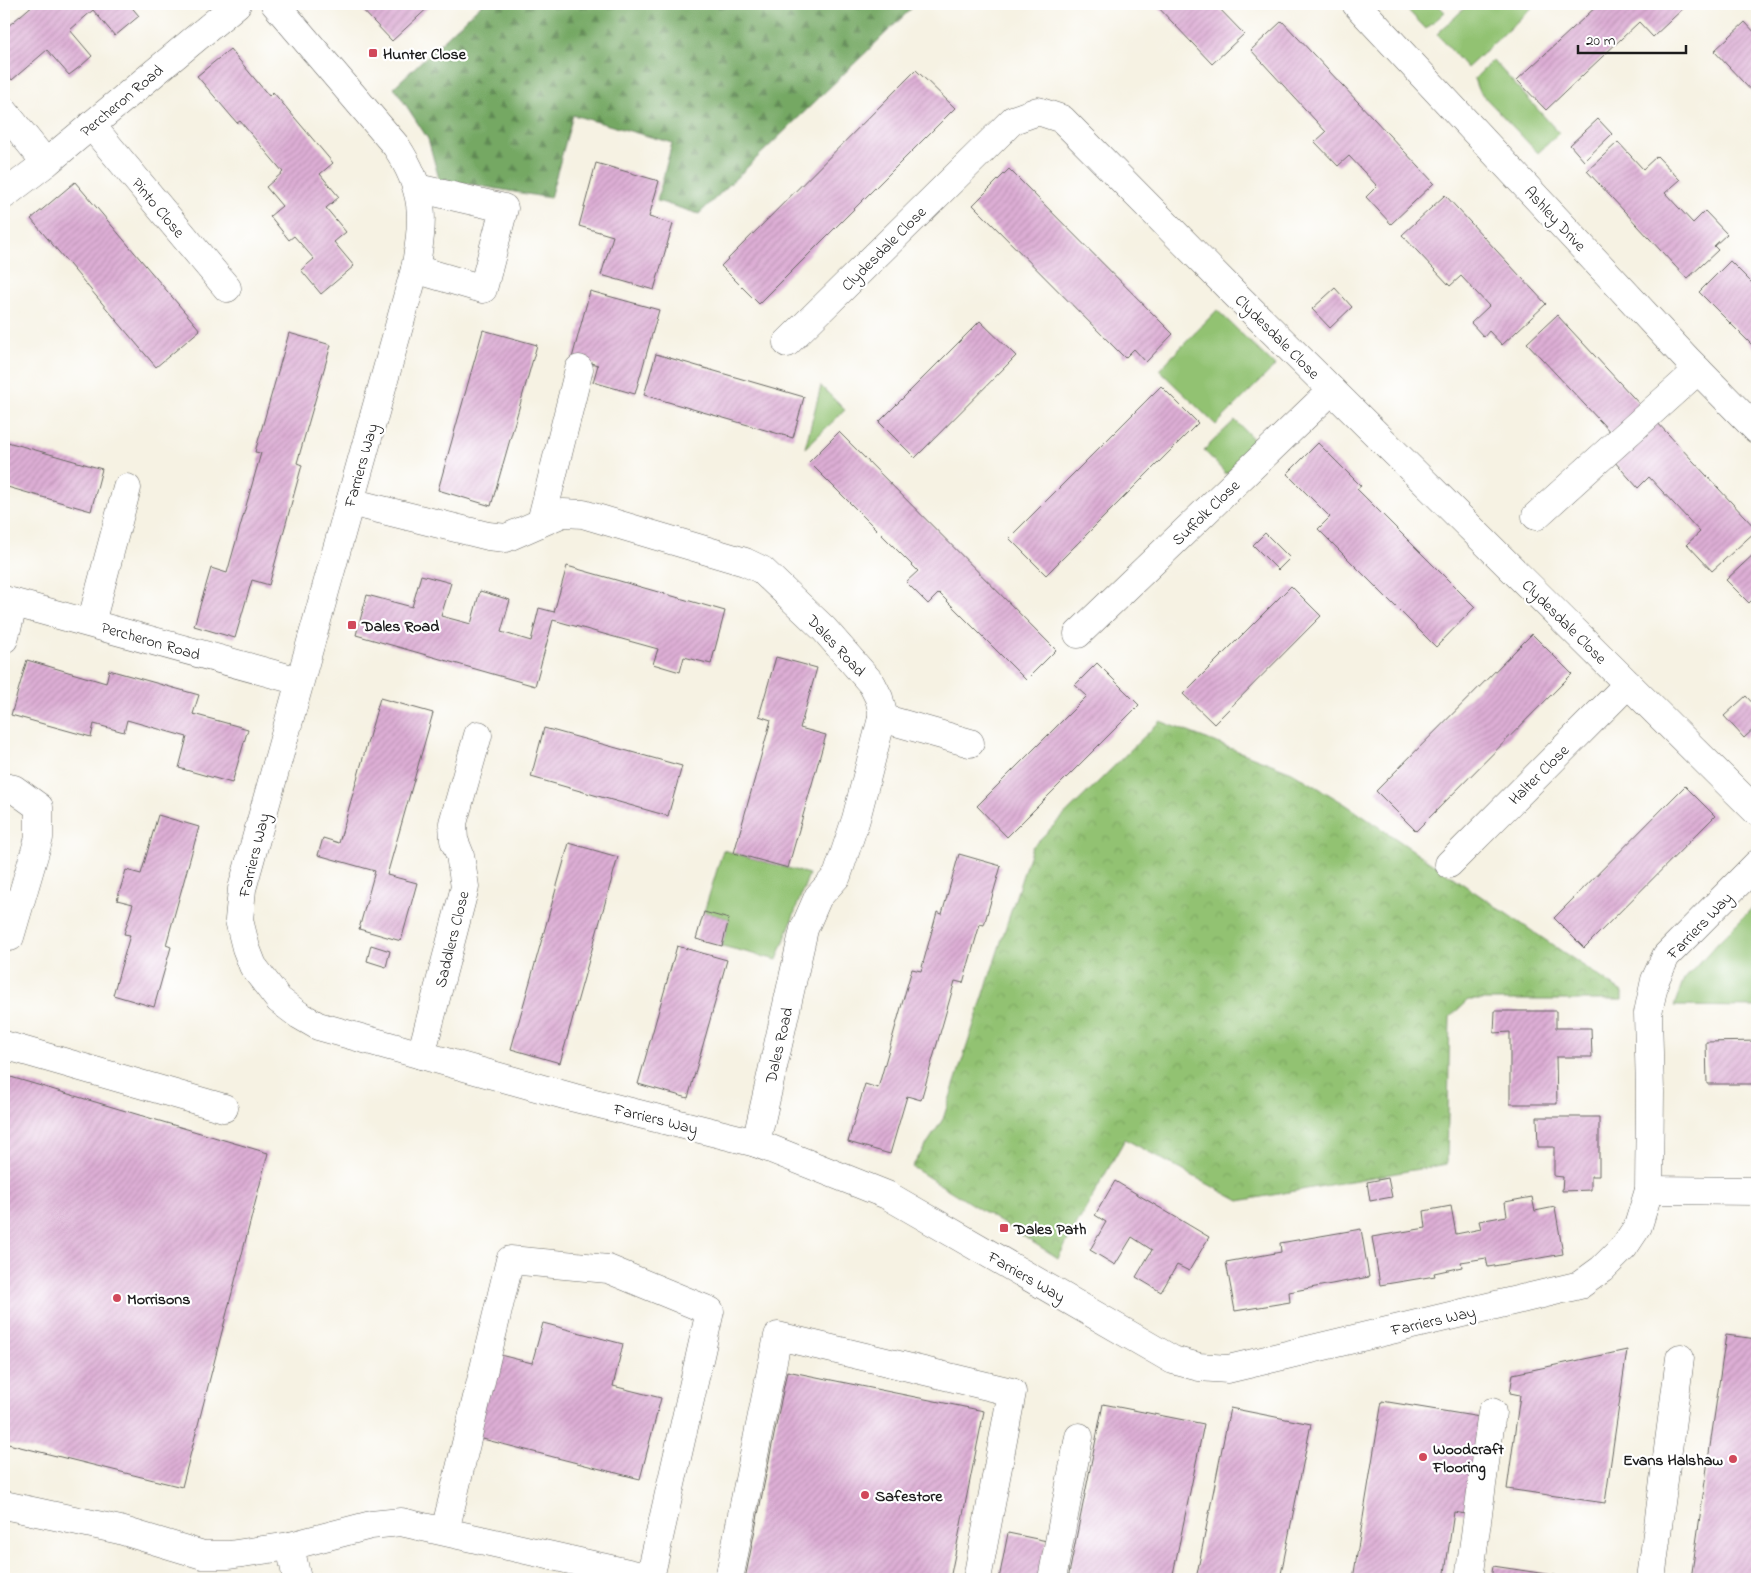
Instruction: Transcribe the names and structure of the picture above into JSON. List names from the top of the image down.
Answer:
{
  "streets": {
    "street": [
      "Percheron Road",
      "Pinto Close",
      "Ashley Drive",
      "Clydesdale Close",
      "Farriers Way",
      "Suffolk Close",
      "Dales Road",
      "Halter Close",
      "Saddlers Close"
    ]
  },
  "crossings": [
    ["Percheron Road", "Pinto Close"],
    ["Percheron Road", "Farriers Way"],
    ["Clydesdale Close", "Suffolk Close"],
    ["Clydesdale Close", "Halter Close"],
    ["Farriers Way", "Dales Road"],
    ["Farriers Way", "Saddlers Close"]
  ],
  "places": {
    "transit": ["Hunter Close", "Dales Road", "Dales Path"],
    "other": [
      "Morrisons",
      "Woodcraft Flooring",
      "Evans Halshaw",
      "Safestore"
    ]
  },
  "scale_bar": "20 m"
}
